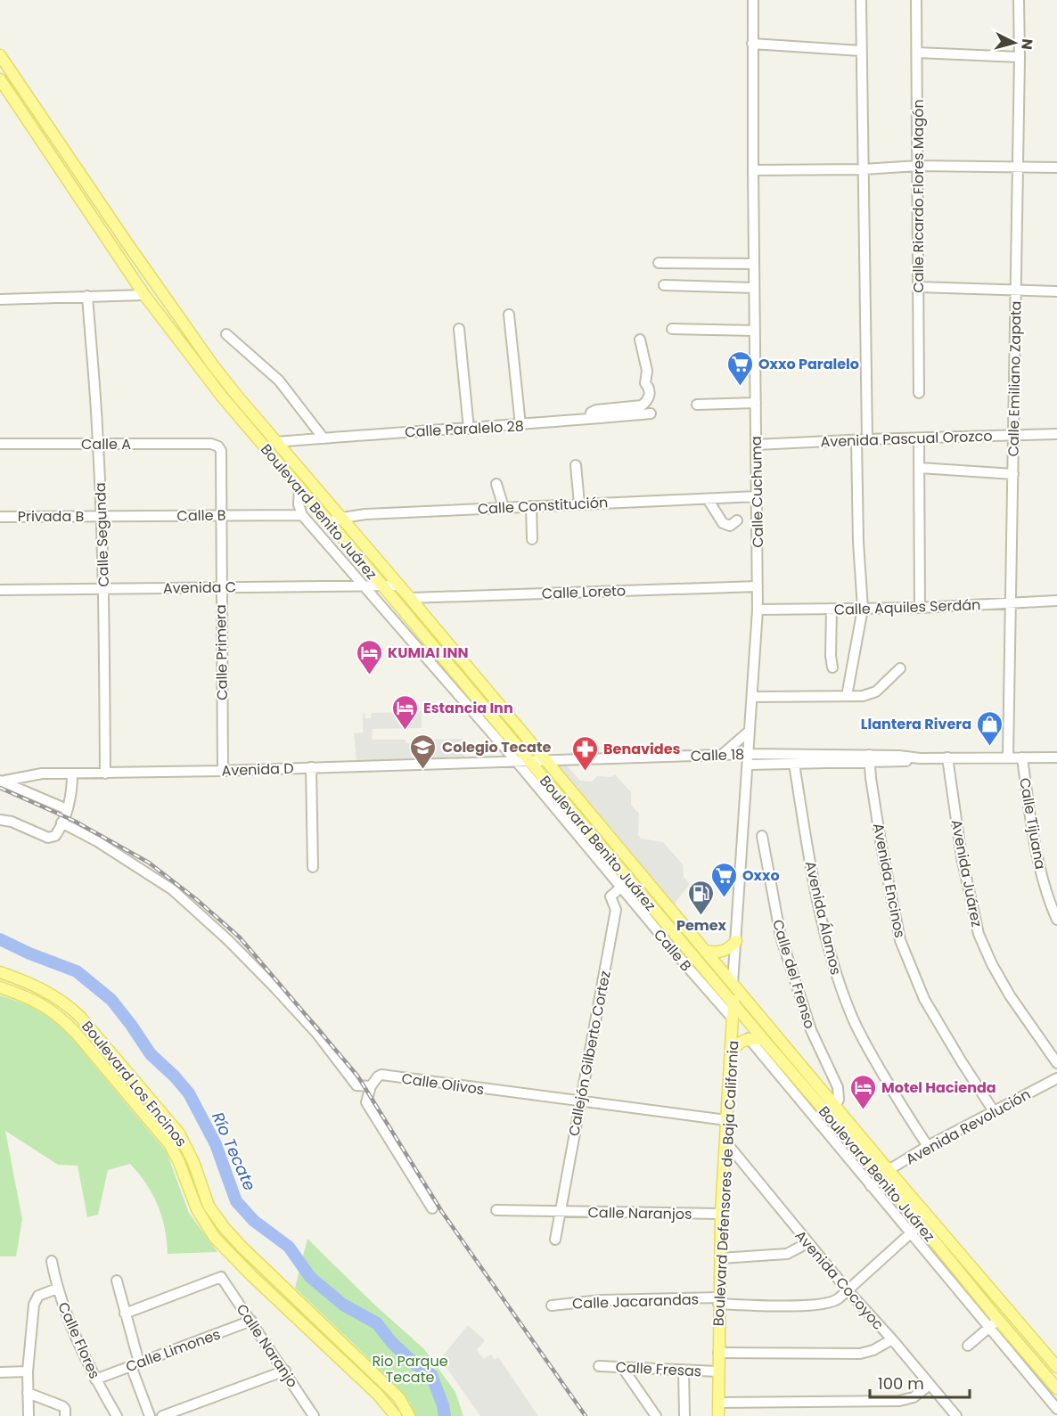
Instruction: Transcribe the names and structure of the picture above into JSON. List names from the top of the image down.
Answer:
{
  "streets": {
    "main road": ["Boulevard Benito Juárez", "Boulevard Los Encinos", "Boulevard Defensores de Baja California"],
    "street": [
      "Calle Ricardo Flores Magón",
      "Calle Emiliano Zapata",
      "Calle Paralelo 28",
      "Avenida Pascual Orozco",
      "Calle A",
      "Calle Cuchuma",
      "Calle Constitución",
      "Calle B",
      "Privada B",
      "Calle Segunda",
      "Avenida C",
      "Calle Loreto",
      "Calle Aquiles Serdán",
      "Calle Primera",
      "Calle 18",
      "Avenida D",
      "Calle Tijuana",
      "Avenida Juárez",
      "Avenida Encinos",
      "Avenida Álamos",
      "Calle del Frenso",
      "Callejón Gilberto Cortez",
      "Calle Olivos",
      "Avenida Revolución",
      "Calle Naranjos",
      "Avenida Cocoyoc",
      "Calle Jacarandas",
      "Calle Flores",
      "Calle Naranjo",
      "Calle Limones",
      "Calle Fresas"
    ]
  },
  "crossings": [
    ["Calle Emiliano Zapata", "Avenida Pascual Orozco"],
    ["Calle Emiliano Zapata", "Calle Aquiles Serdán"],
    ["Calle Emiliano Zapata", "Calle 18"],
    ["Calle Paralelo 28", "Boulevard Benito Juárez"],
    ["Avenida Pascual Orozco", "Calle Cuchuma"],
    ["Calle A", "Calle Segunda"],
    ["Calle A", "Calle Primera"],
    ["Calle Cuchuma", "Calle Constitución"],
    ["Calle Cuchuma", "Boulevard Benito Juárez"],
    ["Calle Cuchuma", "Calle Loreto"],
    ["Calle Cuchuma", "Calle Aquiles Serdán"],
    ["Calle Cuchuma", "Calle 18"],
    ["Calle Cuchuma", "Boulevard Defensores de Baja California"],
    ["Calle Constitución", "Boulevard Benito Juárez"],
    ["Boulevard Benito Juárez", "Calle B"],
    ["Boulevard Benito Juárez", "Avenida C"],
    ["Boulevard Benito Juárez", "Calle Loreto"],
    ["Boulevard Benito Juárez", "Calle 18"],
    ["Boulevard Benito Juárez", "Calle del Frenso"],
    ["Boulevard Benito Juárez", "Callejón Gilberto Cortez"],
    ["Boulevard Benito Juárez", "Avenida Revolución"],
    ["Boulevard Benito Juárez", "Boulevard Defensores de Baja California"],
    ["Boulevard Benito Juárez", "Calle Jacarandas"],
    ["Calle B", "Privada B"],
    ["Calle B", "Calle Segunda"],
    ["Calle B", "Avenida C"],
    ["Calle B", "Calle Primera"],
    ["Calle B", "Calle 18"],
    ["Calle B", "Avenida D"],
    ["Calle B", "Callejón Gilberto Cortez"],
    ["Calle B", "Boulevard Defensores de Baja California"],
    ["Privada B", "Calle Segunda"],
    ["Calle Segunda", "Avenida C"],
    ["Calle Segunda", "Avenida D"],
    ["Avenida C", "Calle Primera"],
    ["Calle Primera", "Avenida D"],
    ["Calle 18", "Avenida D"],
    ["Calle 18", "Calle Tijuana"],
    ["Calle 18", "Avenida Juárez"],
    ["Calle 18", "Avenida Encinos"],
    ["Calle 18", "Avenida Álamos"],
    ["Avenida Encinos", "Avenida Revolución"],
    ["Avenida Álamos", "Avenida Revolución"],
    ["Callejón Gilberto Cortez", "Calle Olivos"],
    ["Callejón Gilberto Cortez", "Calle Naranjos"],
    ["Calle Olivos", "Boulevard Defensores de Baja California"],
    ["Boulevard Defensores de Baja California", "Calle Naranjos"],
    ["Boulevard Defensores de Baja California", "Avenida Cocoyoc"],
    ["Boulevard Defensores de Baja California", "Calle Jacarandas"],
    ["Boulevard Defensores de Baja California", "Calle Fresas"],
    ["Avenida Cocoyoc", "Calle Jacarandas"],
    ["Calle Flores", "Calle Limones"],
    ["Calle Naranjo", "Calle Limones"]
  ],
  "water": ["Río Tecate"],
  "parks": ["Rio Parque Tecate"],
  "places": {
    "supermarket": ["Oxxo Paralelo", "Oxxo"],
    "hotel": ["KUMIAI INN", "Estancia Inn", "Motel Hacienda"],
    "shop": ["Llantera Rivera"],
    "school or university": ["Colegio Tecate"],
    "pharmacy": ["Benavides"],
    "fuel station": ["Pemex"]
  },
  "scale_bar": "100 m",
  "north": "right"
}
